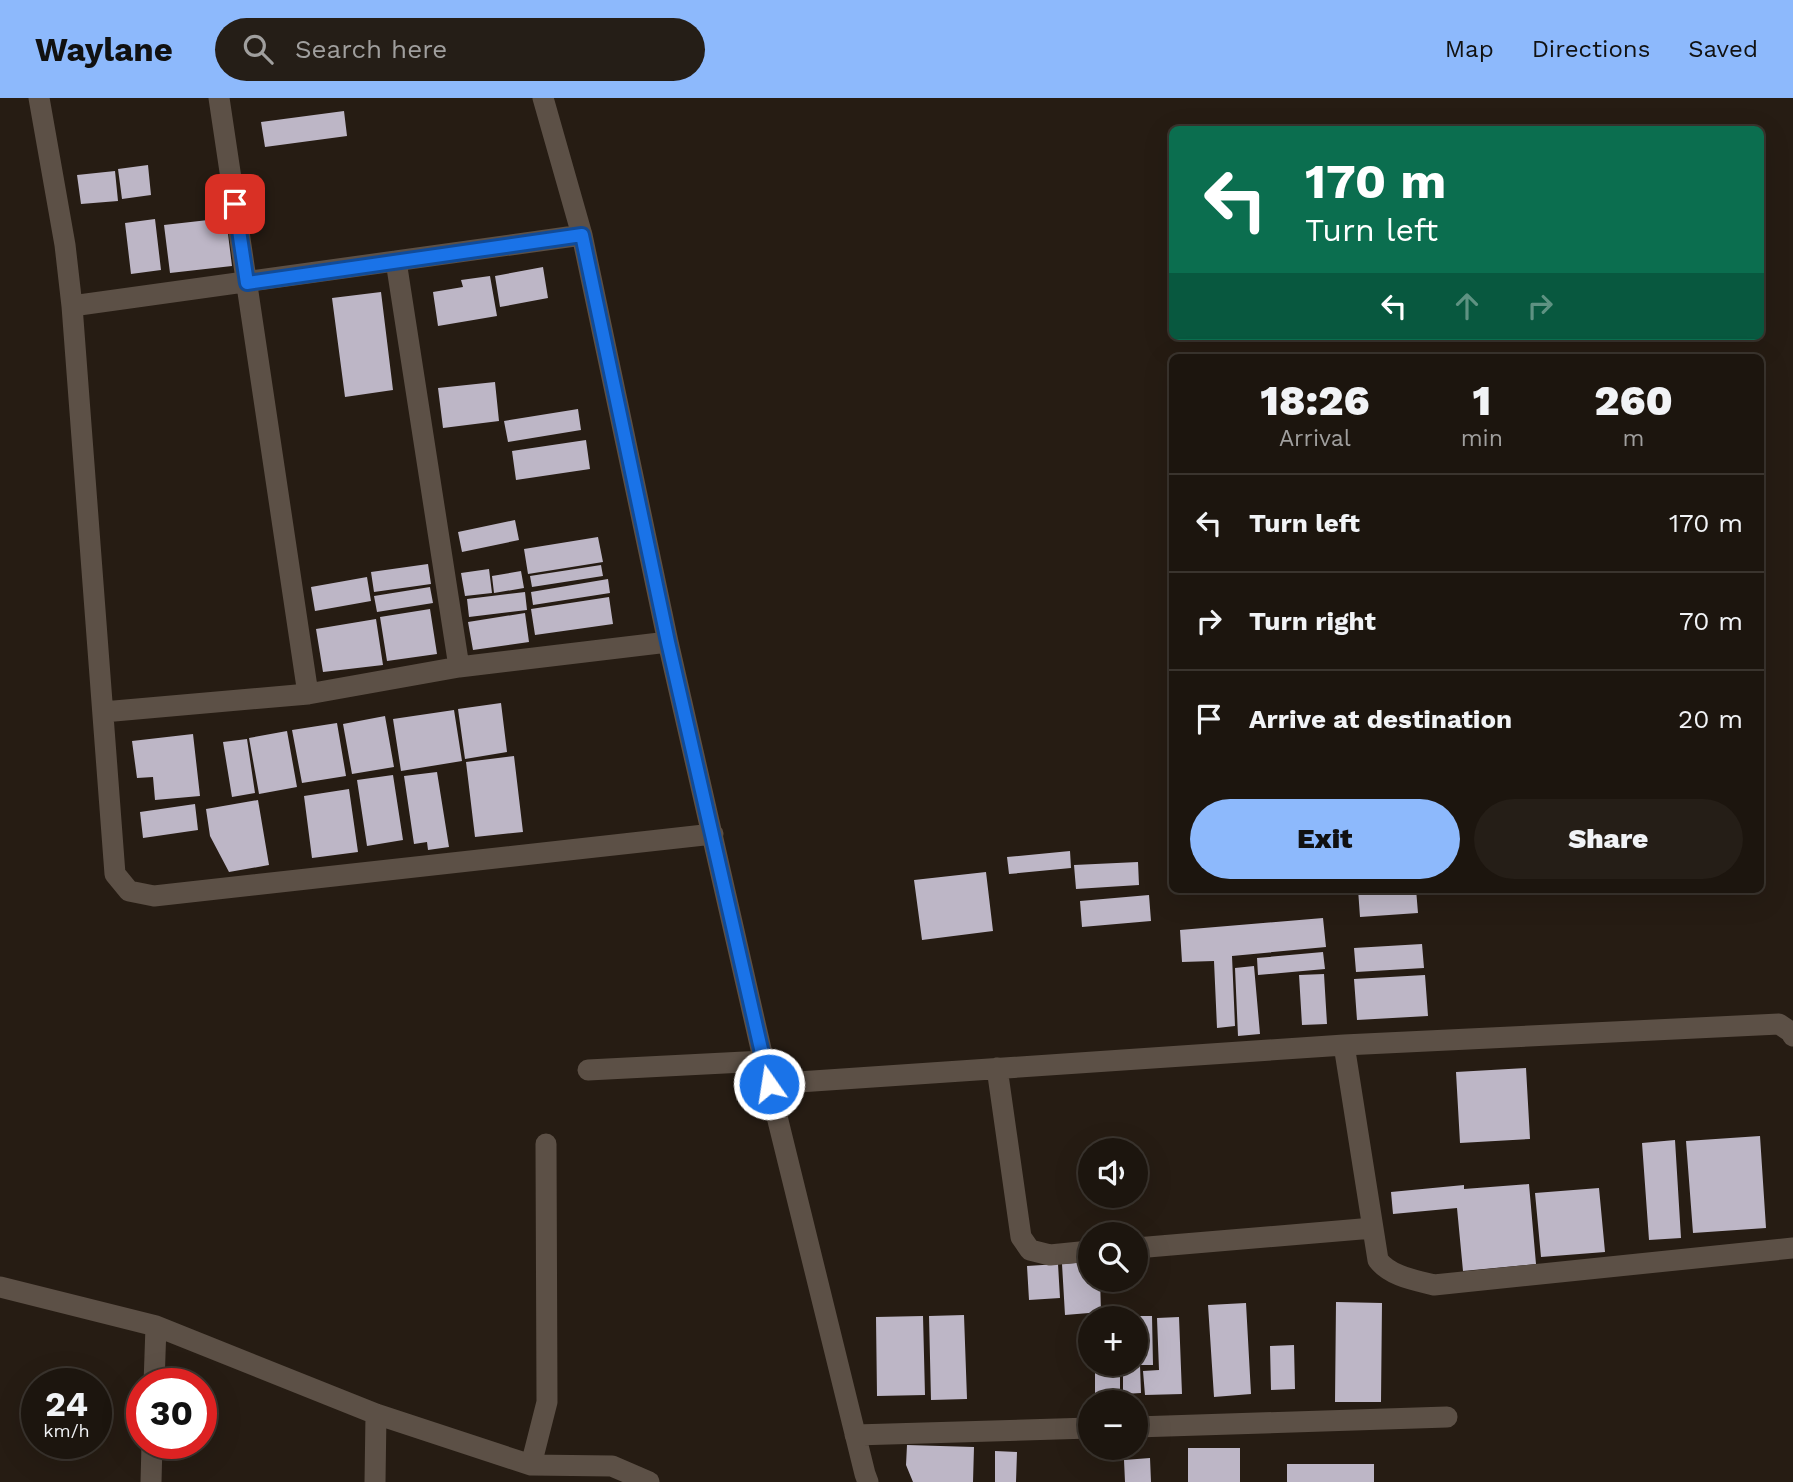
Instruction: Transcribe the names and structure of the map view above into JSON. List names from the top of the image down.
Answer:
{
  "page": {
    "header": "Waylane",
    "search": "Search here",
    "nav": ["Map", "Directions", "Saved"],
    "turn": ["170 m", "Turn left"],
    "eta": [
      "18:26",
      "Arrival",
      "1",
      "min",
      "260",
      "m"
    ],
    "list": [
      {
        "name": "Turn left",
        "value": "170 m"
      },
      {
        "name": "Turn right",
        "value": "70 m"
      },
      {
        "name": "Arrive at destination",
        "value": "20 m"
      }
    ],
    "buttons": ["Exit", "Share"],
    "map_buttons": ["+", "−"],
    "speed": "24 km/h",
    "limit": "30"
  }
}
